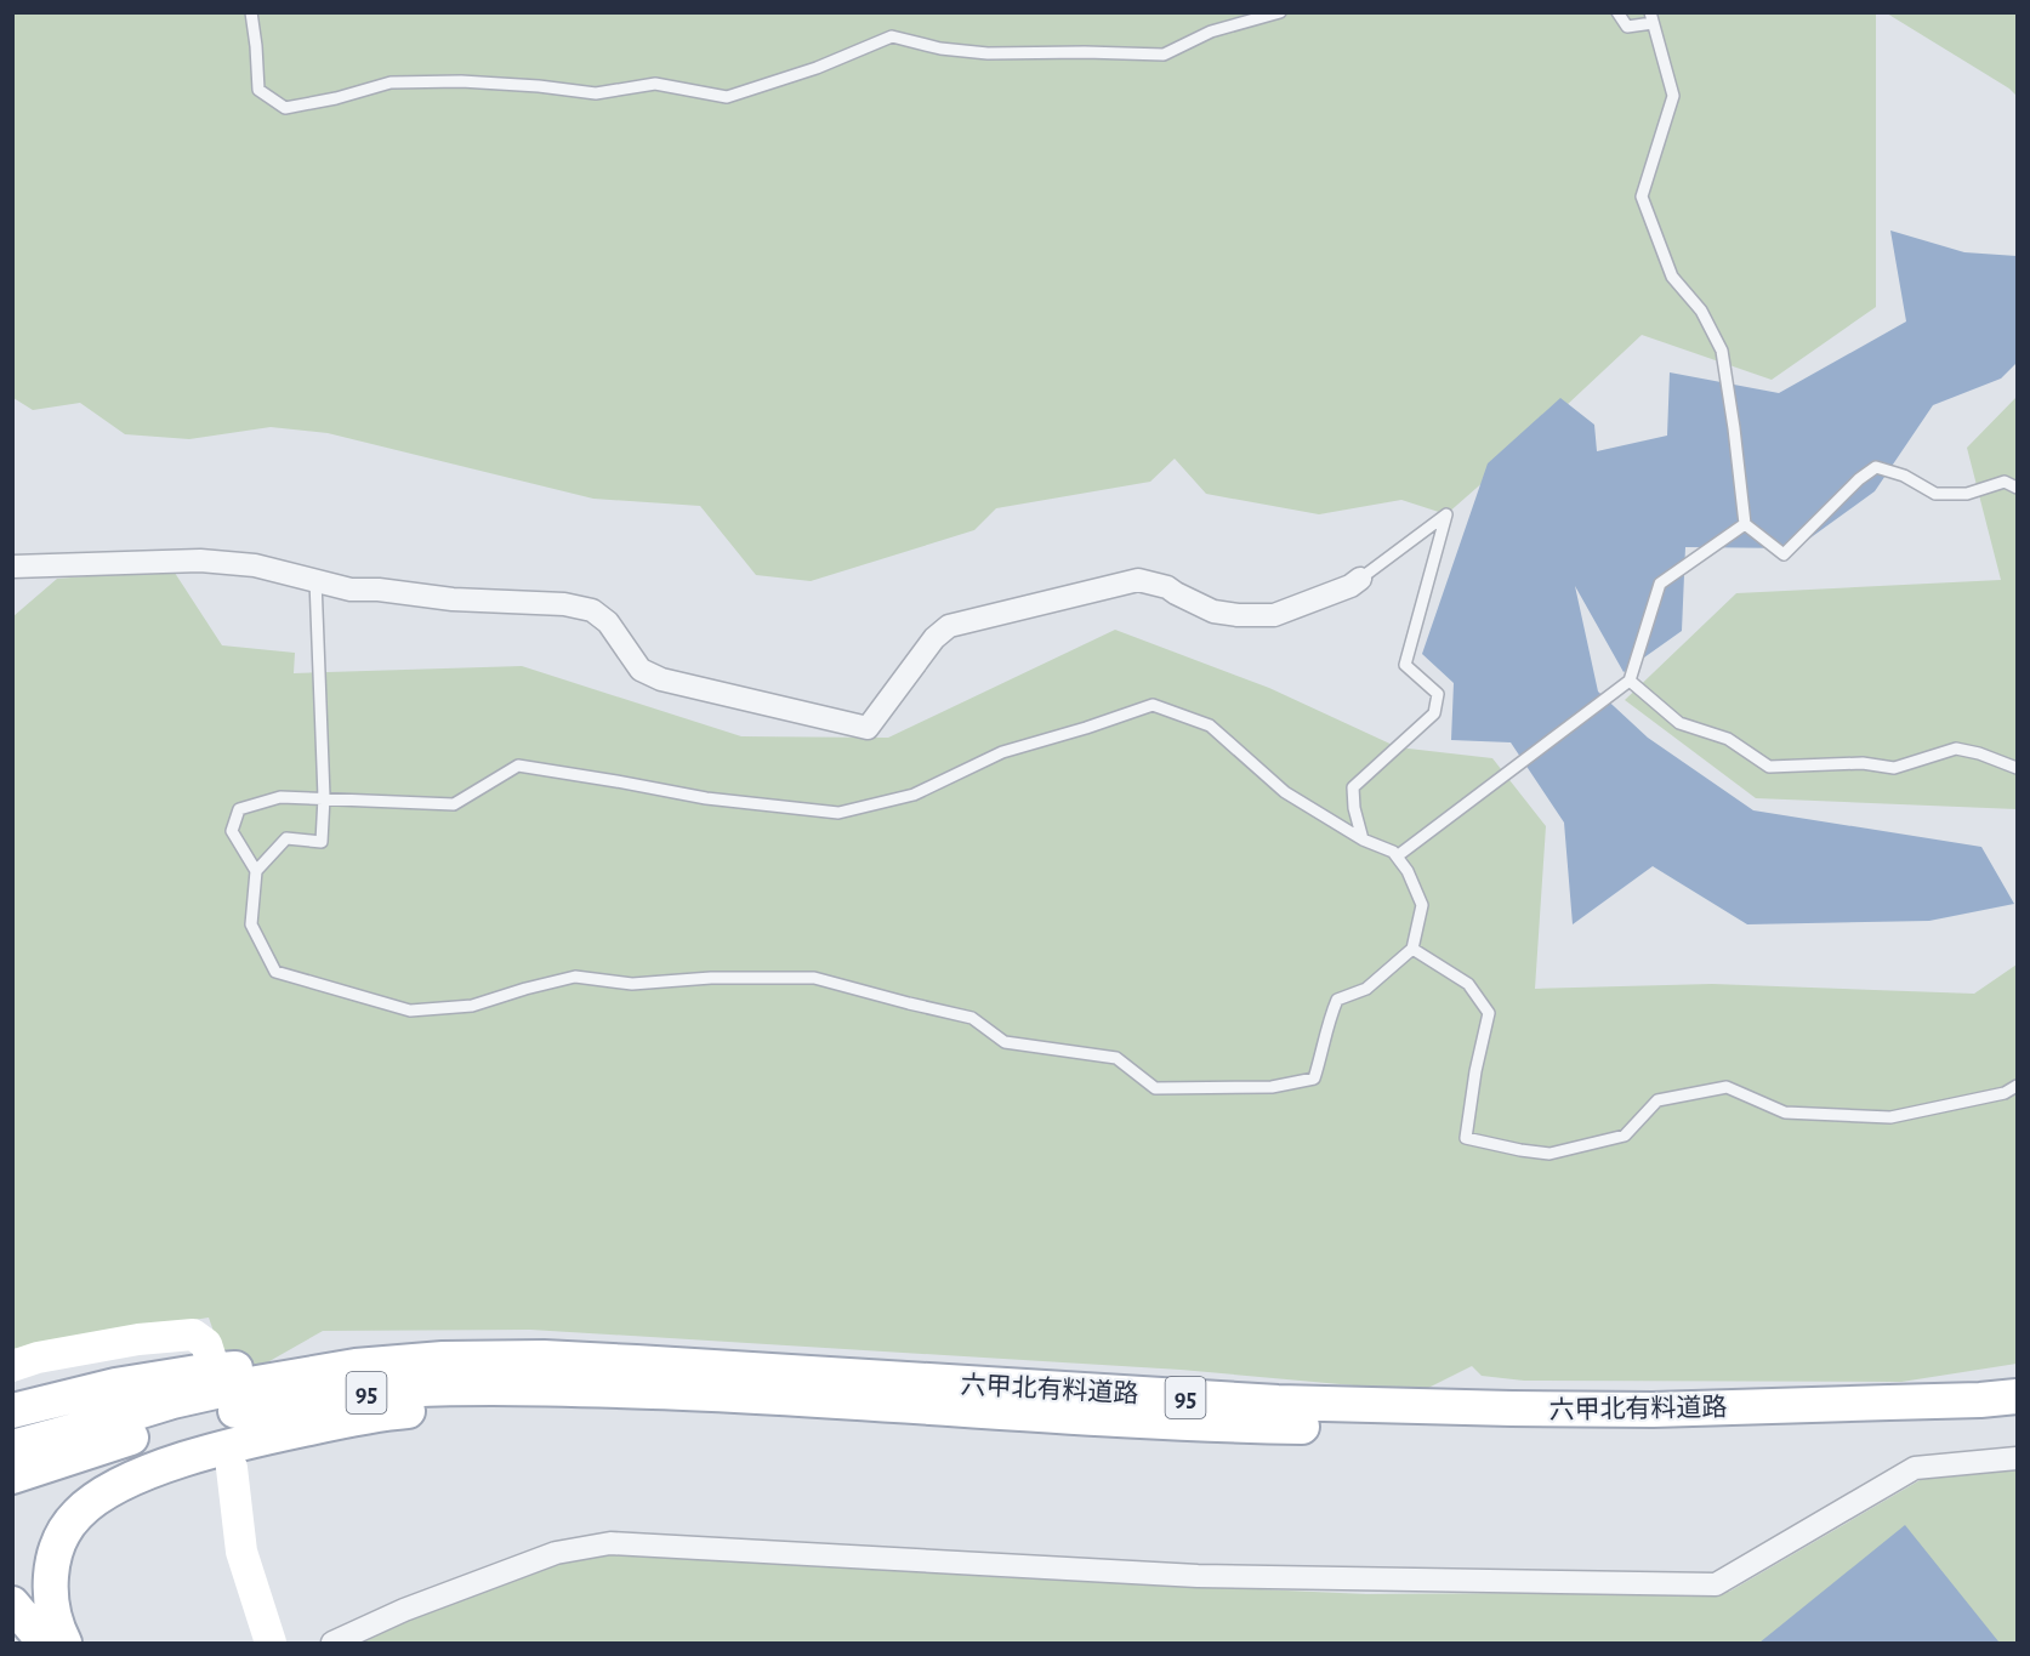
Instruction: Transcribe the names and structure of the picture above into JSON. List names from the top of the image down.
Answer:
{
  "streets": {
    "main road": ["六甲北有料道路", "95"]
  }
}
